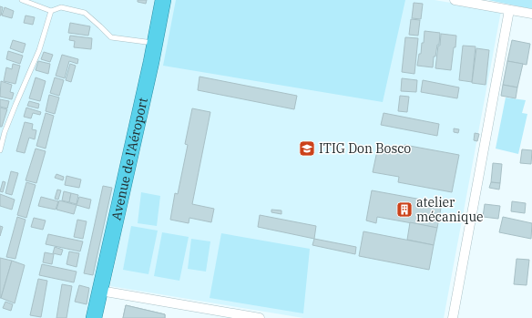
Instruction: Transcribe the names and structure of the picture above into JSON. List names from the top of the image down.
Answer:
{
  "streets": {
    "highway": ["Avenue de l'Aéroport"]
  },
  "places": {
    "school or university": ["ITIG Don Bosco"],
    "building": ["atelier mécanique"]
  }
}
